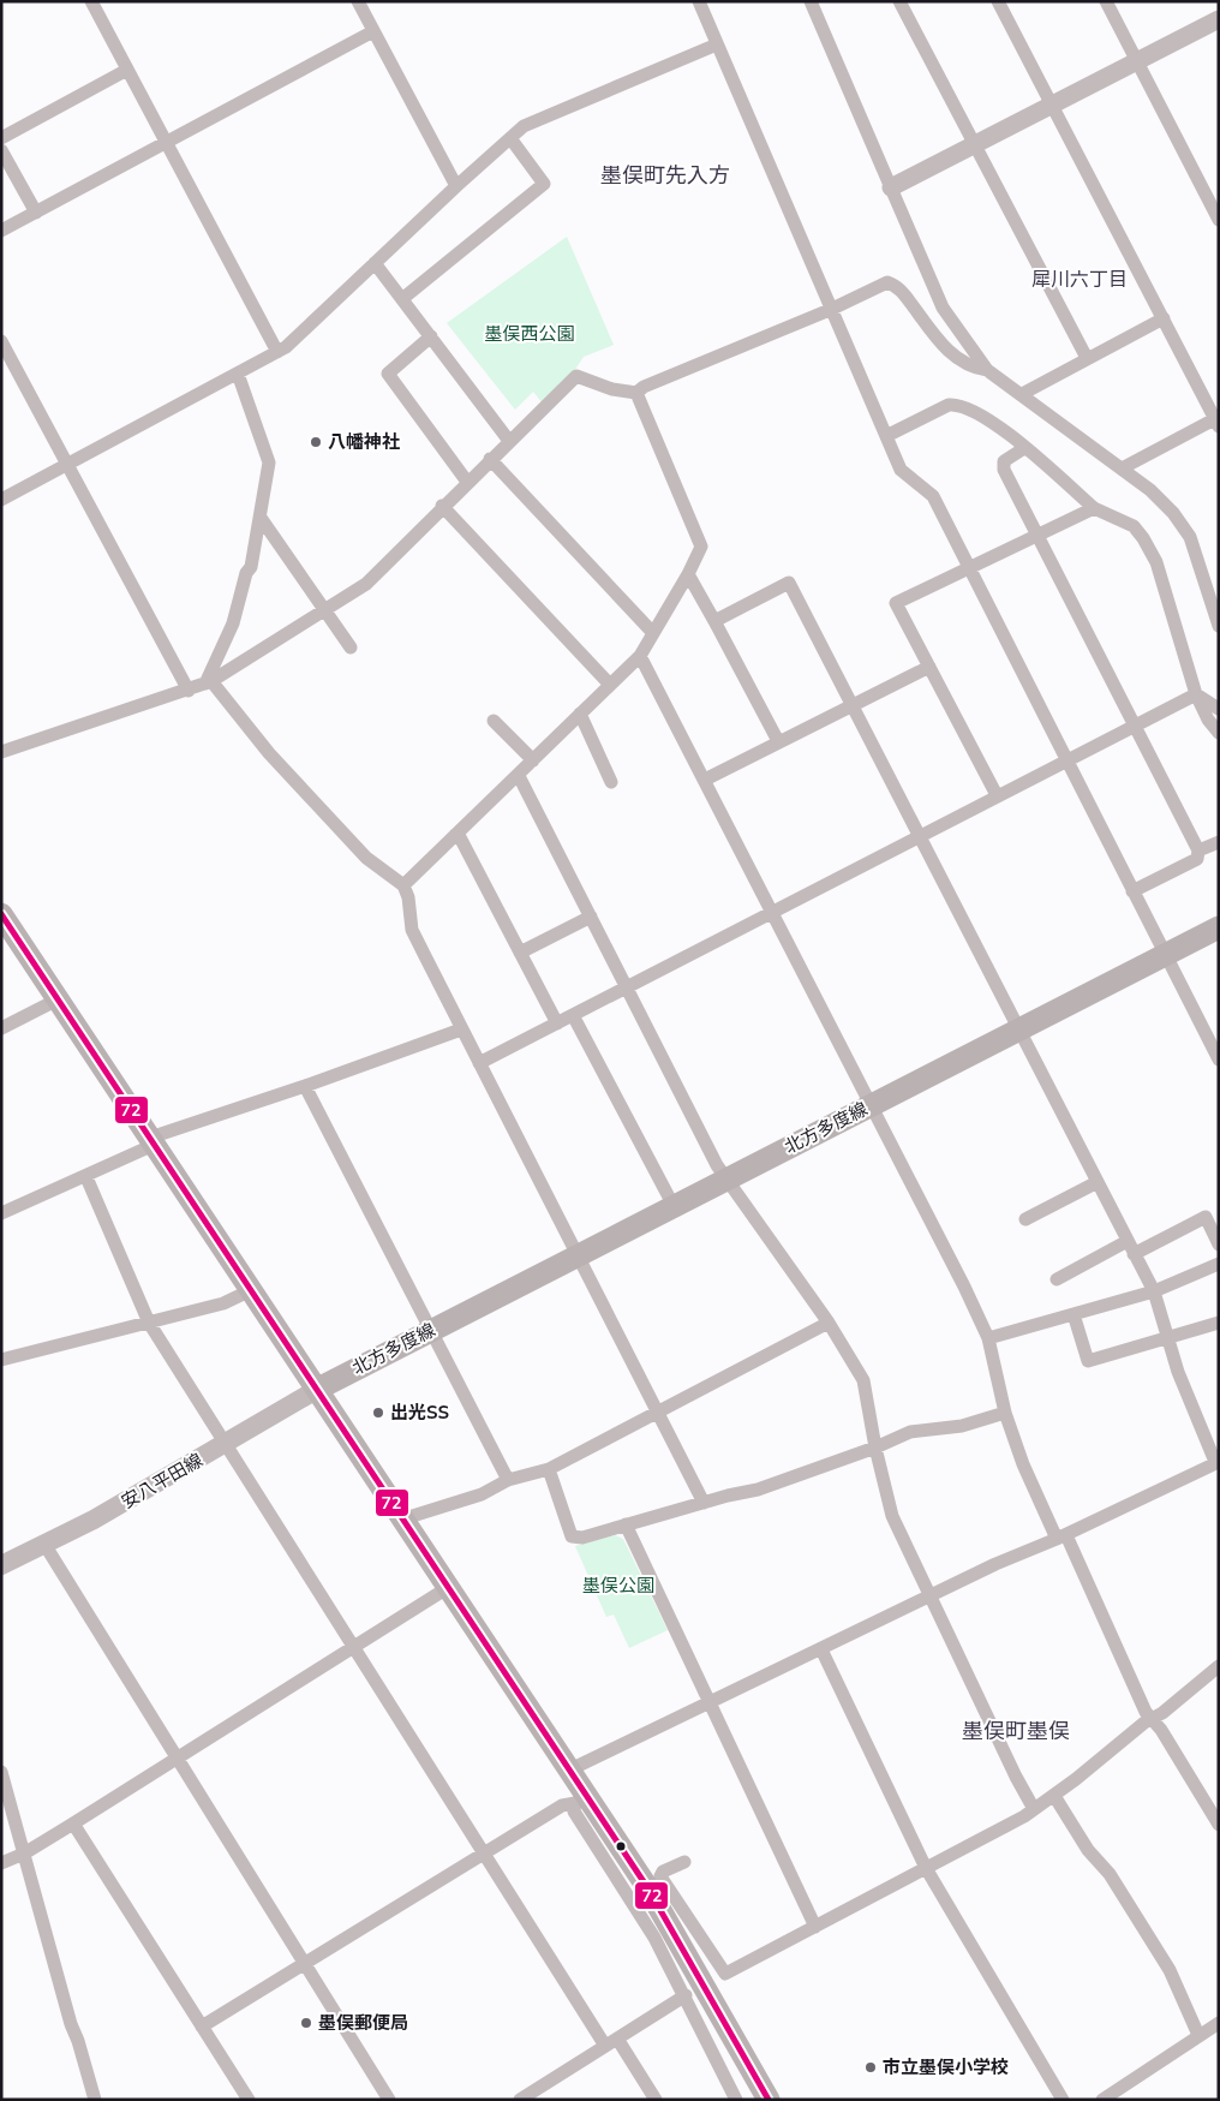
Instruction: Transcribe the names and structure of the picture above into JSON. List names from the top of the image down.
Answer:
{
  "streets": {
    "main road": ["北方多度線", "安八平田線"]
  },
  "crossings": [
    ["北方多度線", "安八平田線"]
  ],
  "districts": ["墨俣町先入方", "犀川六丁目", "墨俣町墨俣"],
  "parks": ["墨俣西公園", "墨俣公園"],
  "places": [
    "八幡神社",
    "出光SS",
    "墨俣郵便局",
    "市立墨俣小学校"
  ],
  "lines": ["transit line 72"]
}
